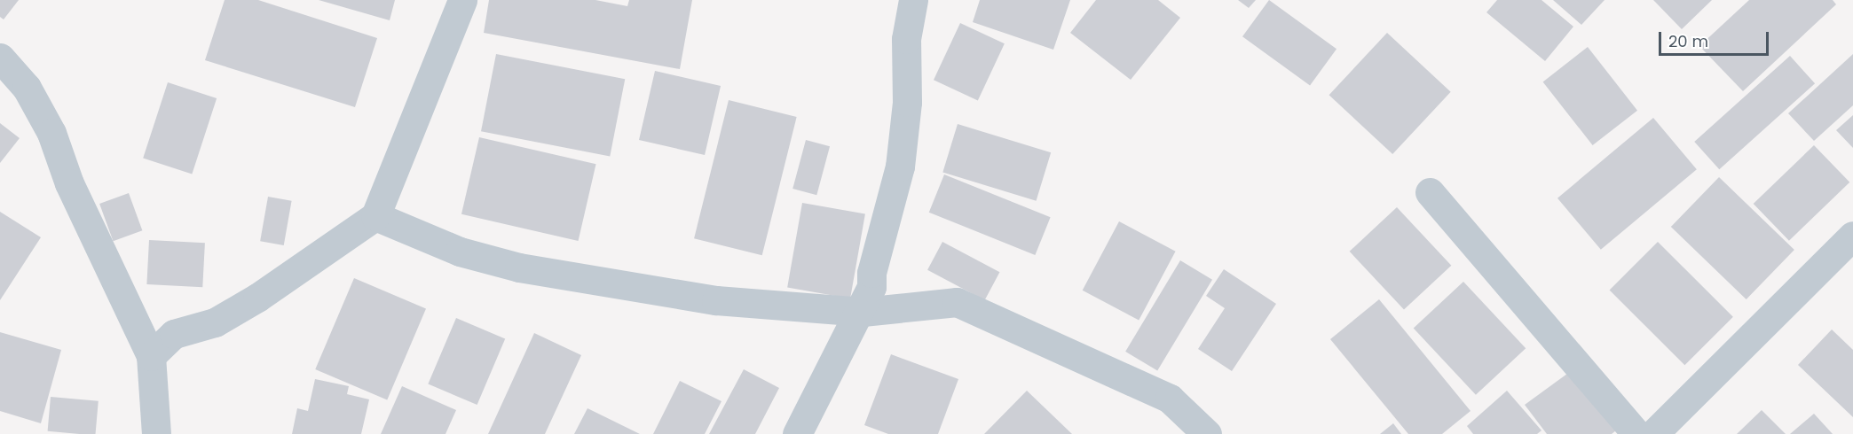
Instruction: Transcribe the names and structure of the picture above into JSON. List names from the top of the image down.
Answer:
{
  "scale_bar": "20 m"
}
